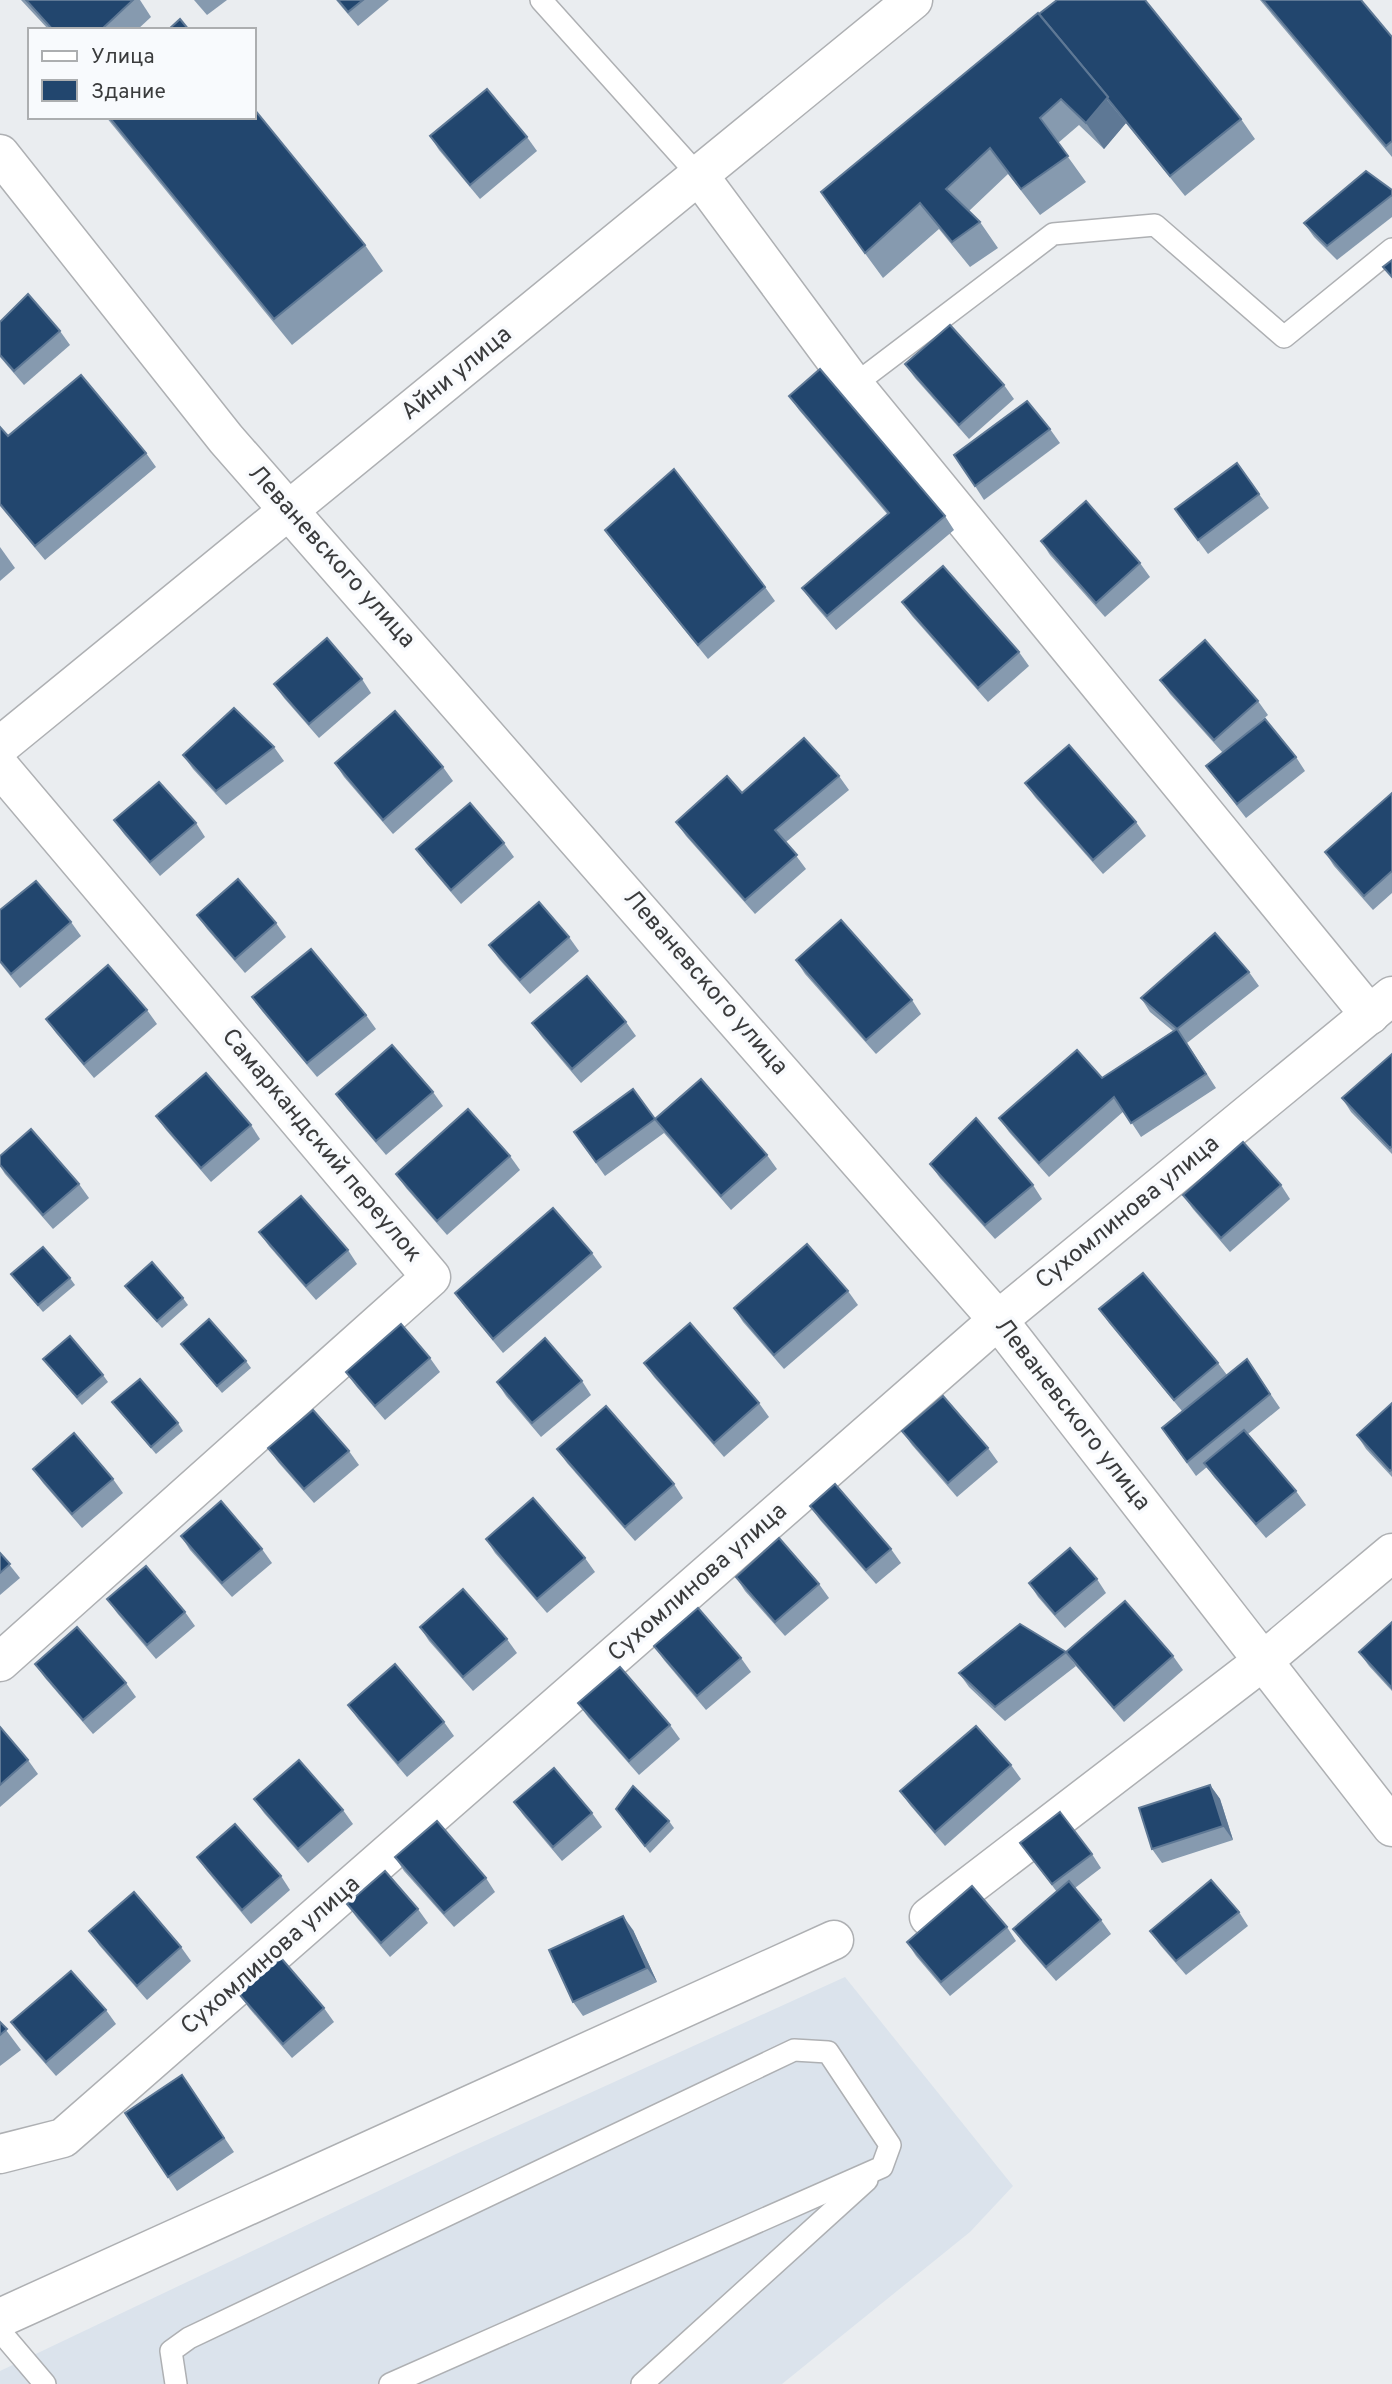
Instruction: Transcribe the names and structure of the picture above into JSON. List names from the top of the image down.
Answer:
{
  "streets": {
    "street": [
      "Айни улица",
      "Леваневского улица",
      "Самаркандский переулок",
      "Сухомлинова улица"
    ]
  },
  "crossings": [
    ["Айни улица", "Леваневского улица"],
    ["Леваневского улица", "Сухомлинова улица"]
  ],
  "legend": ["Улица", "Здание"]
}
